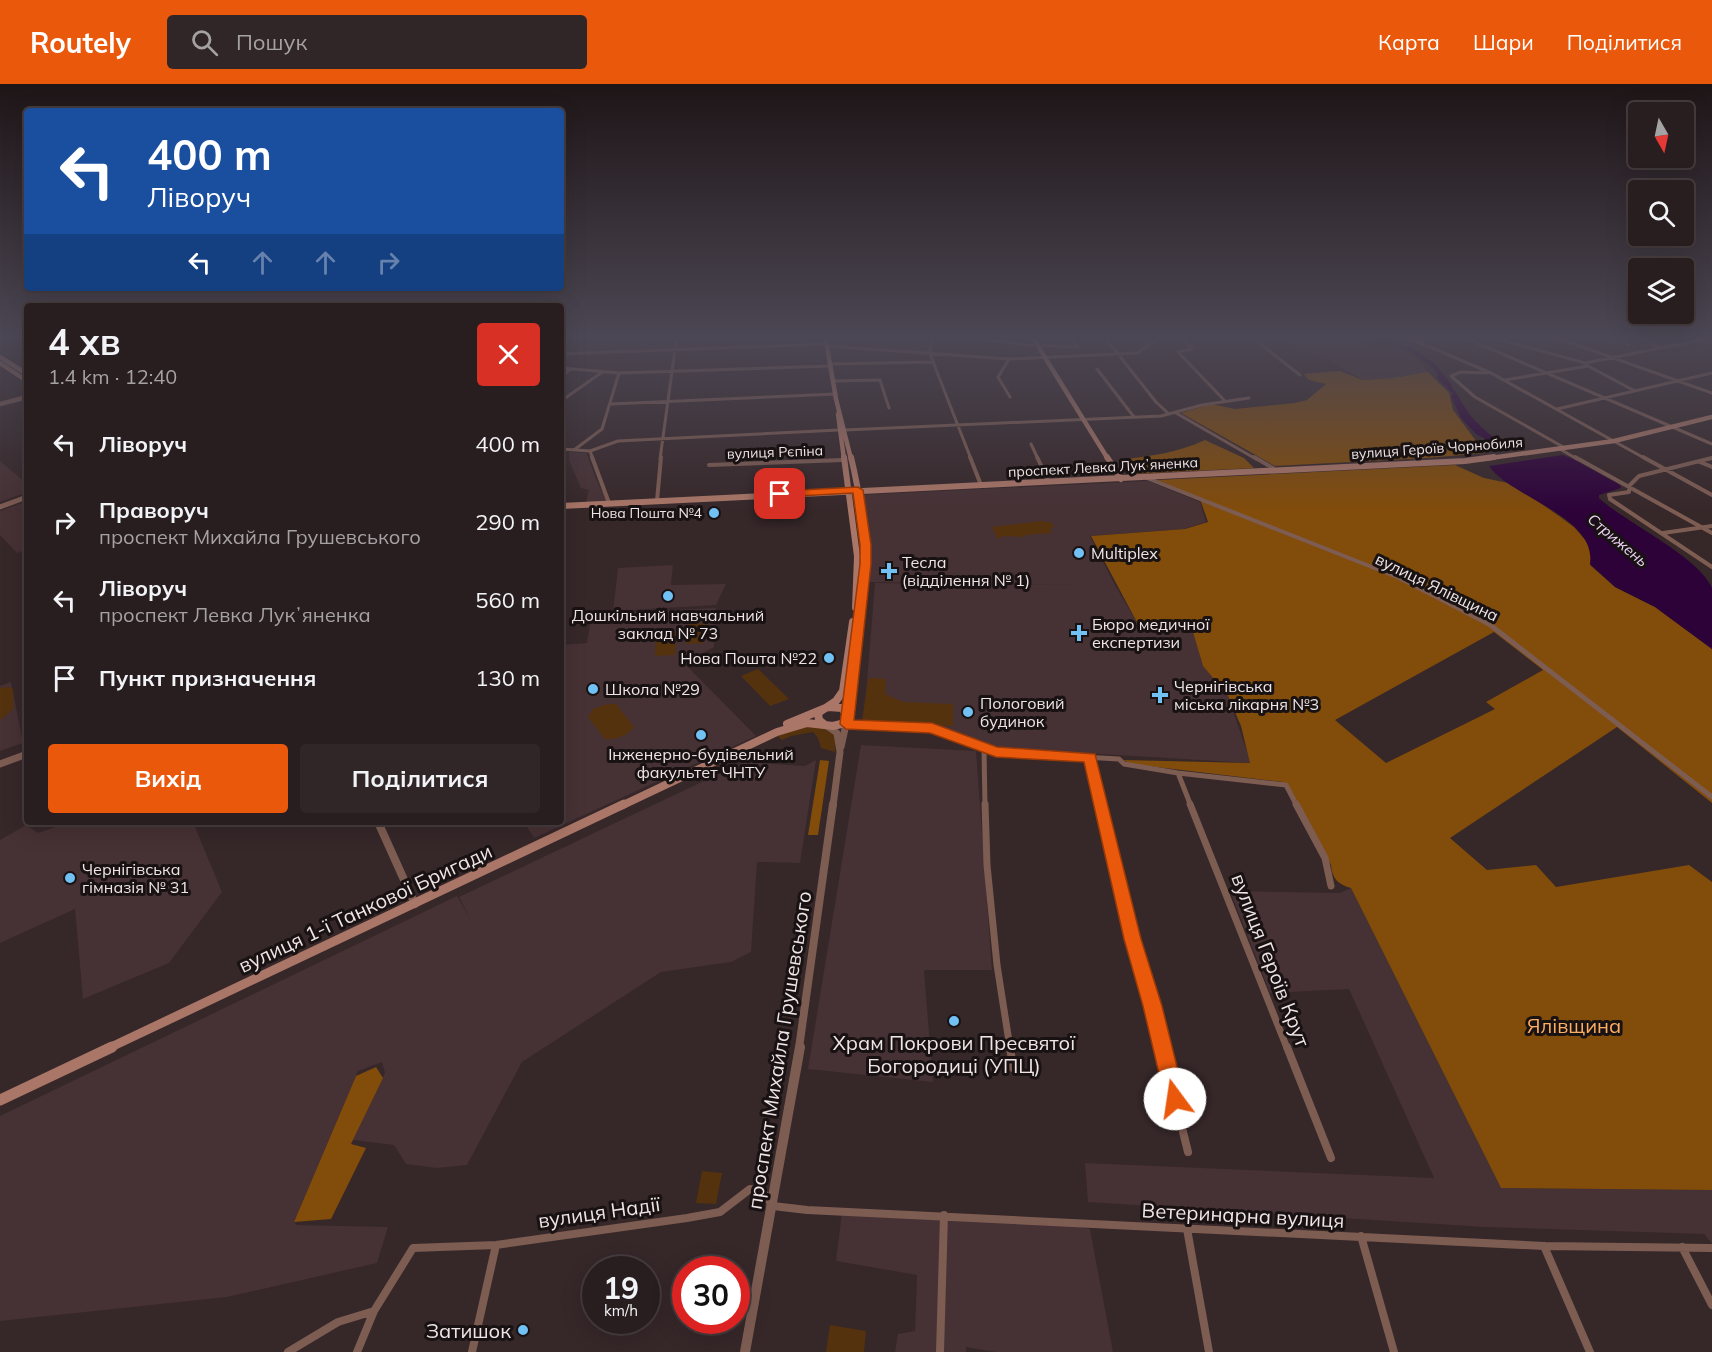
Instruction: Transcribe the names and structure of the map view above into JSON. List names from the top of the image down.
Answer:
{
  "streets": {
    "main road": [
      "вулиця Героїв Чорнобиля",
      "проспект Левка Лукʼяненка",
      "вулиця 1-ї Танкової Бригади",
      "проспект Михайла Грушевського"
    ],
    "street": [
      "вулиця Рєпіна",
      "вулиця Ялівщина",
      "вулиця Героїв Крут",
      "вулиця Надії",
      "Ветеринарна вулиця"
    ]
  },
  "crossings": [
    ["вулиця Героїв Чорнобиля", "проспект Левка Лукʼяненка"],
    ["вулиця Рєпіна", "проспект Михайла Грушевського"],
    ["проспект Левка Лукʼяненка", "вулиця Ялівщина"],
    ["проспект Левка Лукʼяненка", "проспект Михайла Грушевського"],
    ["вулиця 1-ї Танкової Бригади", "проспект Михайла Грушевського"],
    ["проспект Михайла Грушевського", "вулиця Надії"],
    ["проспект Михайла Грушевського", "Ветеринарна вулиця"],
    ["вулиця Надії", "Ветеринарна вулиця"]
  ],
  "water": ["Стрижень"],
  "parks": ["Ялівщина"],
  "places": {
    "other": [
      "Нова Пошта №4",
      "Multiplex",
      "Дошкільний навчальний заклад № 73",
      "Нова Пошта №22",
      "Школа №29",
      "Пологовий будинок",
      "Інженерно-будівельний факультет ЧНТУ",
      "Чернігівська гімназія № 31",
      "Храм Покрови Пресвятої Богородиці (УПЦ)",
      "Затишок"
    ],
    "health": ["Тесла (відділення № 1)", "Бюро медичної експертизи", "Чернігівська міська лікарня №3"]
  },
  "north": "bottom",
  "page": {
    "header": "Routely",
    "search": "Пошук",
    "nav": ["Карта", "Шари", "Поділитися"],
    "turn": ["400 m", "Ліворуч"],
    "heading": ["4 хв", "1.4 km · 12:40"],
    "list": [
      {
        "name": "Ліворуч",
        "value": "400 m"
      },
      {
        "name": "Праворуч",
        "note": "проспект Михайла Грушевського",
        "value": "290 m"
      },
      {
        "name": "Ліворуч",
        "note": "проспект Левка Лукʼяненка",
        "value": "560 m"
      },
      {
        "name": "Пункт призначення",
        "value": "130 m"
      }
    ],
    "buttons": ["Вихід", "Поділитися"],
    "speed": "19 km/h",
    "limit": "30"
  }
}
